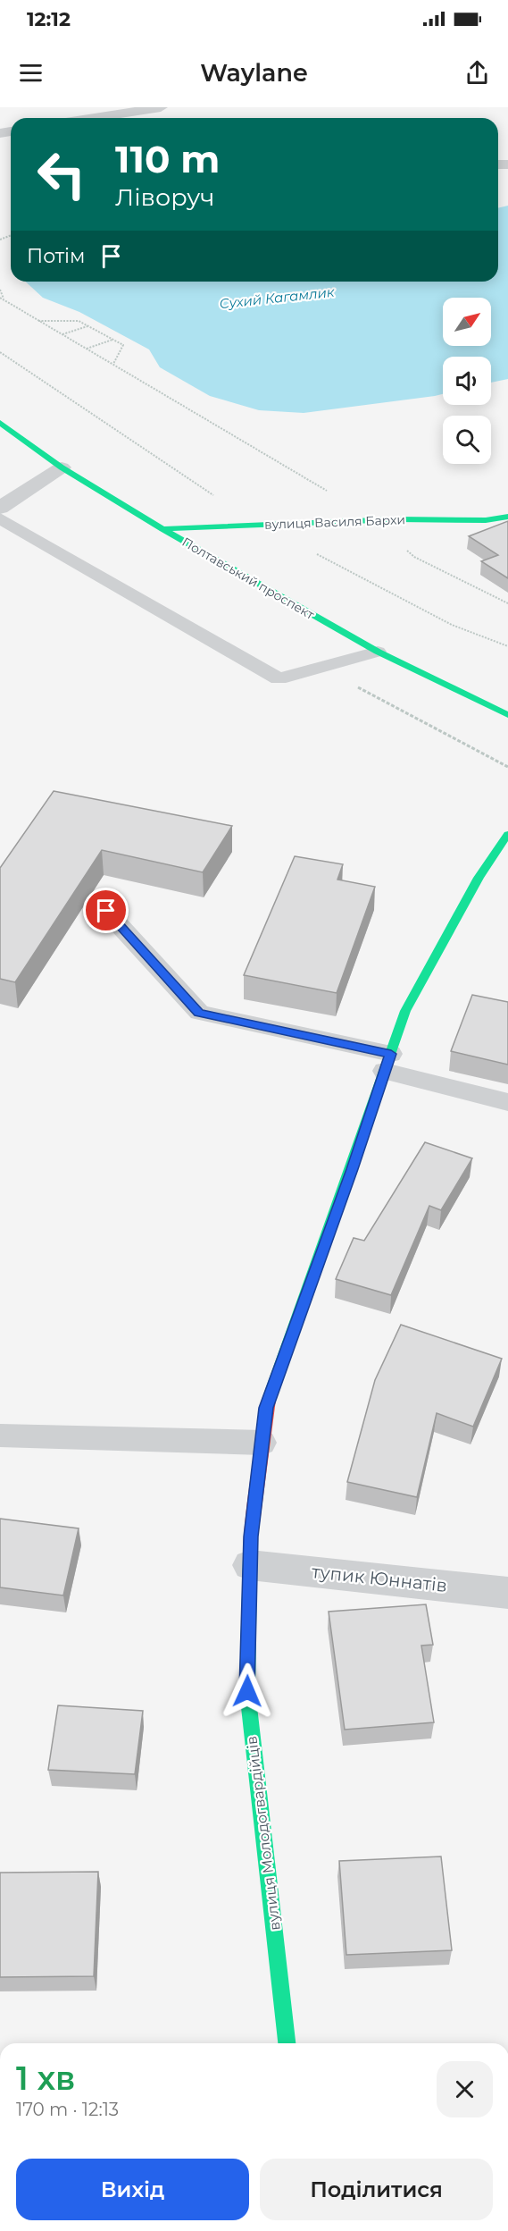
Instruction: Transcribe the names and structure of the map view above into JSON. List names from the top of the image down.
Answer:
{
  "streets": {
    "main road": ["вулиця Василя Бархи", "Полтавський проспект", "вулиця Молодогвардійців"],
    "street": ["тупик Юннатів"]
  },
  "crossings": [
    ["вулиця Василя Бархи", "Полтавський проспект"],
    ["тупик Юннатів", "вулиця Молодогвардійців"]
  ],
  "water": ["Сухий Кагамлик"],
  "north": "top right",
  "page": {
    "status": "12:12",
    "header": "Waylane",
    "turn": ["110 m", "Ліворуч"],
    "then": "Потім",
    "heading": ["1 хв", "170 m · 12:13"],
    "buttons": ["Вихід", "Поділитися"]
  }
}
